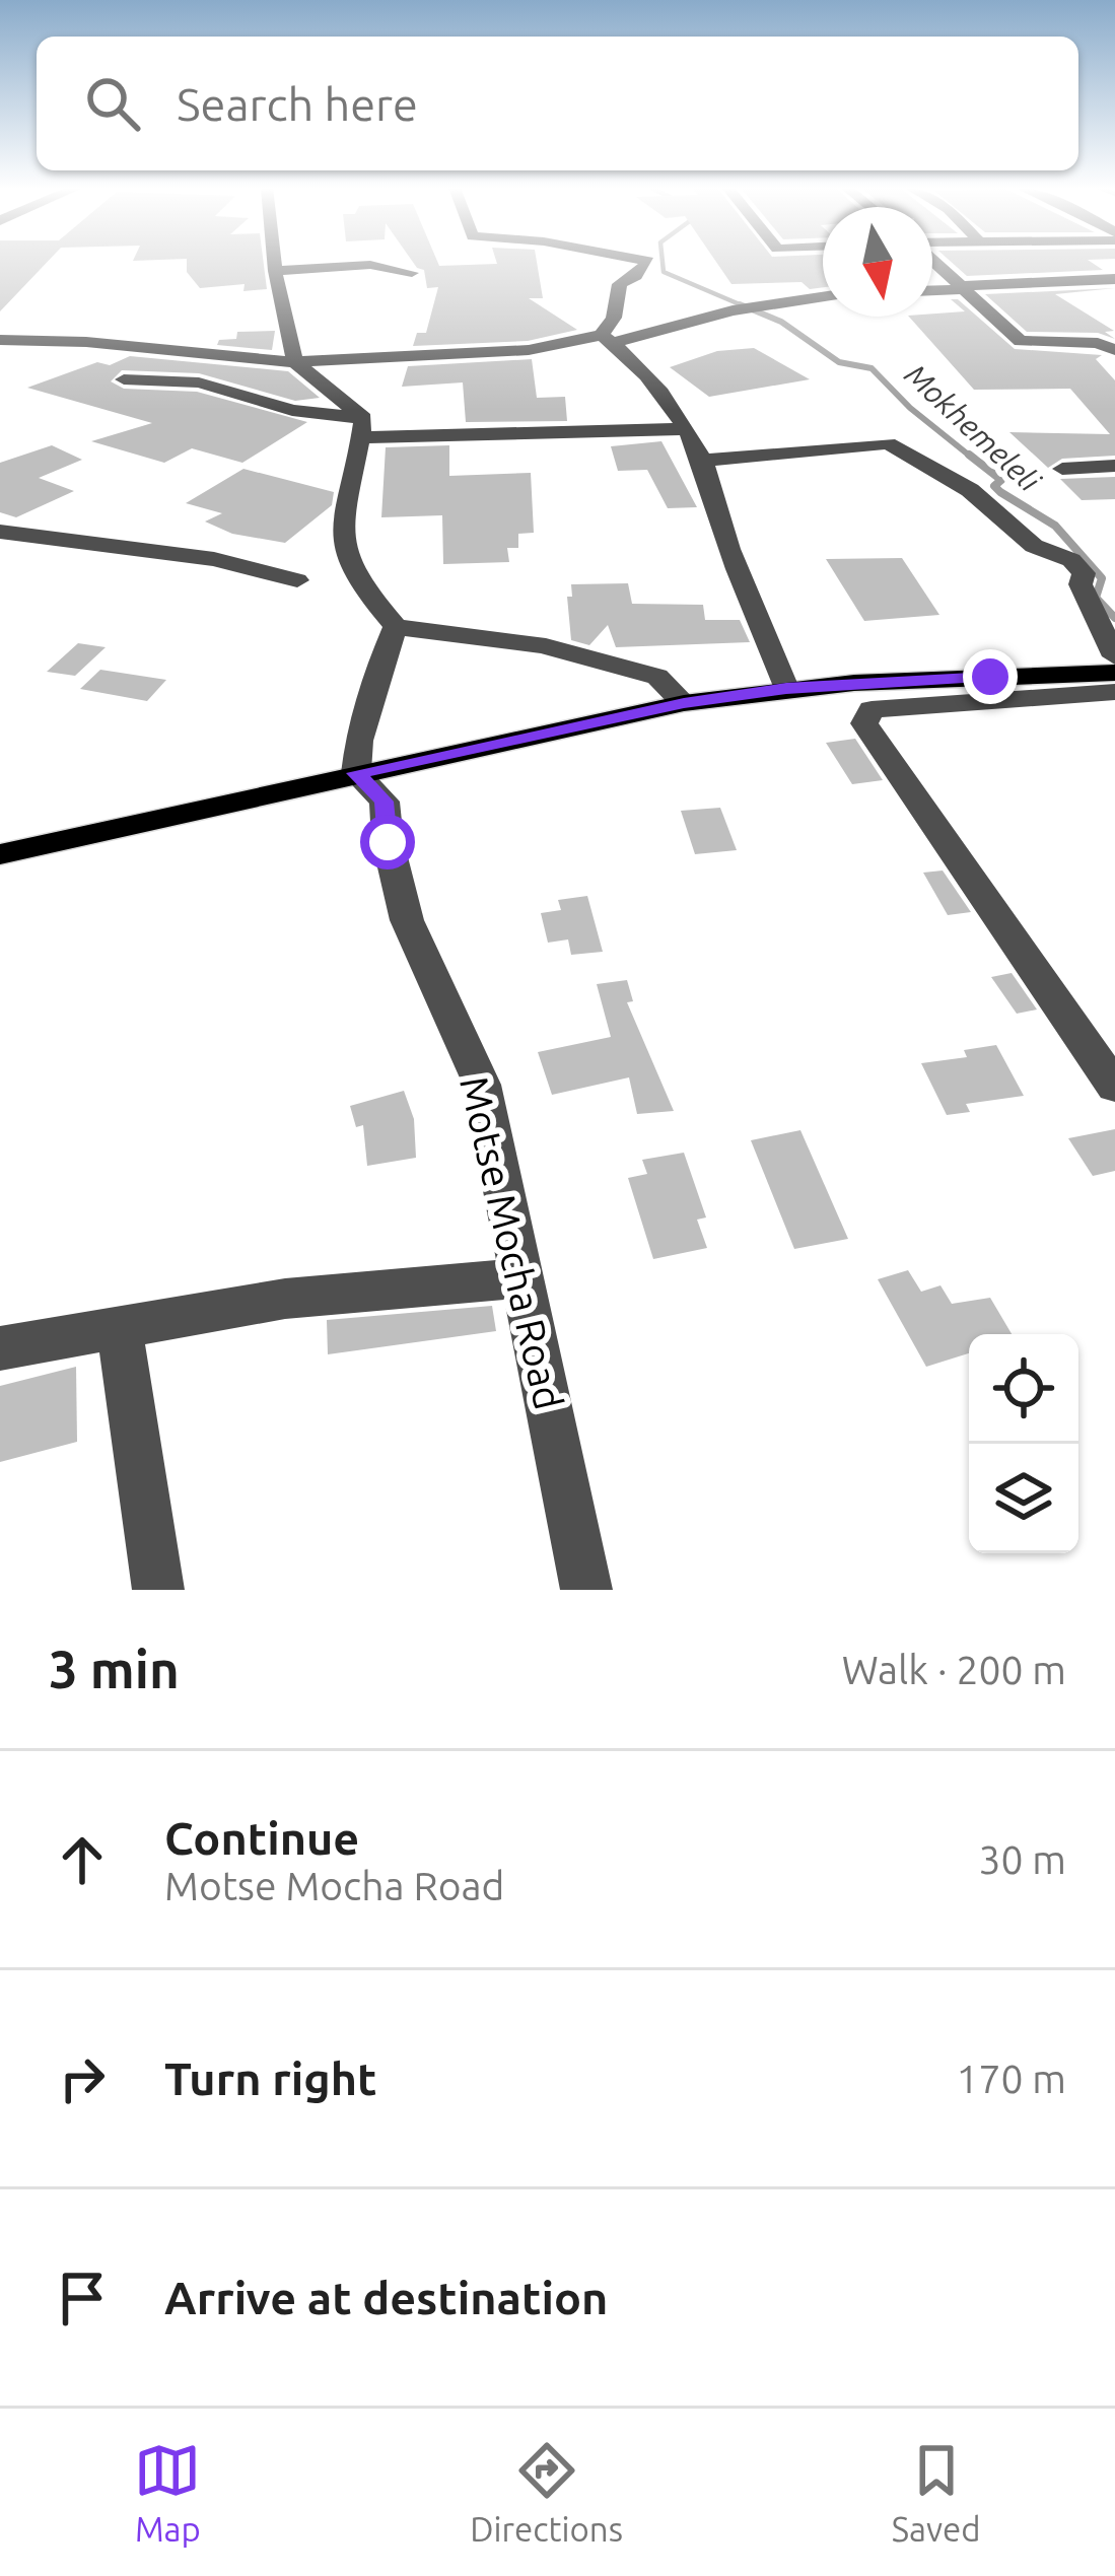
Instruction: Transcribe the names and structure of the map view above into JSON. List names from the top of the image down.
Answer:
{
  "streets": {
    "street": ["Motse Mocha Road"]
  },
  "water": ["Mokhemeleli"],
  "north": "bottom",
  "page": {
    "search": "Search here",
    "heading": ["3 min", "Walk · 200 m"],
    "list": [
      ["Continue", "Motse Mocha Road", "30 m"],
      ["Turn right", "170 m"],
      "Arrive at destination"
    ],
    "nav": ["Map", "Directions", "Saved"]
  }
}
